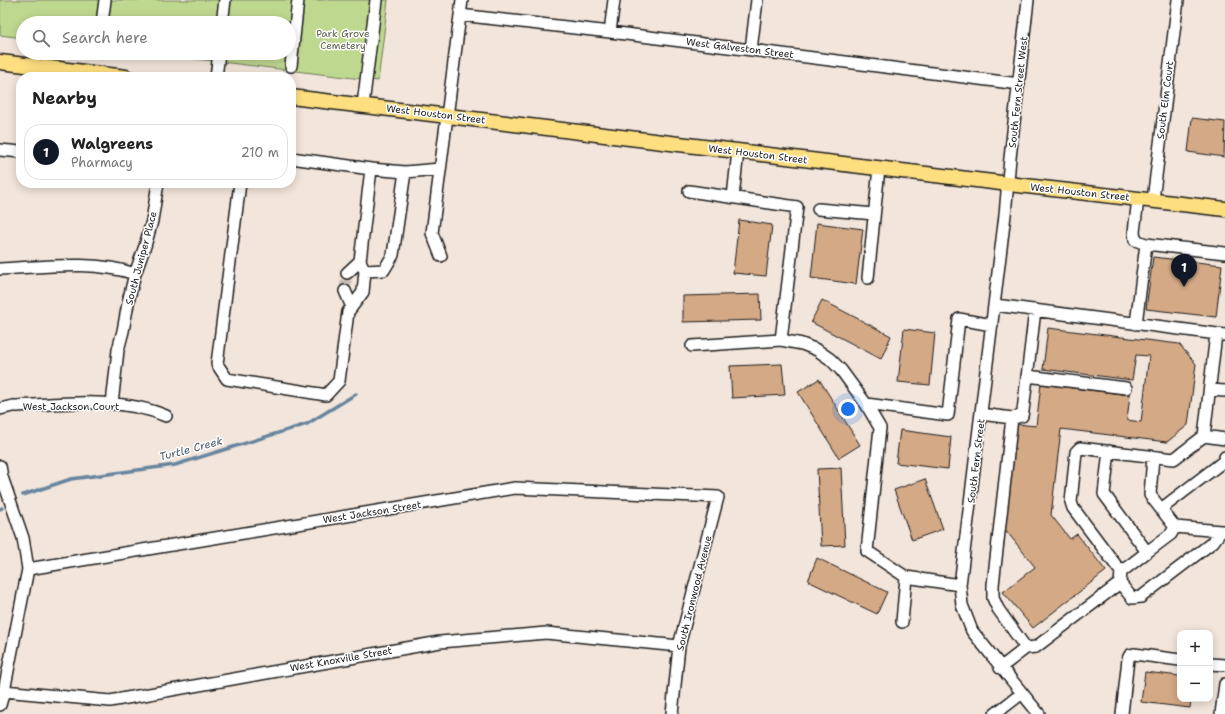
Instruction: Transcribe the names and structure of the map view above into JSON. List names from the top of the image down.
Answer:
{
  "streets": {
    "main road": ["West Houston Street"],
    "street": [
      "West Galveston Street",
      "South Fern Street West",
      "South Elm Court",
      "South Juniper Place",
      "West Jackson Court",
      "South Fern Street",
      "West Jackson Street",
      "South Ironwood Avenue",
      "West Knoxville Street"
    ]
  },
  "crossings": [
    ["West Galveston Street", "South Fern Street West"],
    ["South Fern Street West", "West Houston Street"],
    ["South Fern Street West", "South Fern Street"],
    ["South Elm Court", "West Houston Street"],
    ["West Houston Street", "South Fern Street"],
    ["South Juniper Place", "West Jackson Court"],
    ["West Jackson Street", "South Ironwood Avenue"],
    ["South Ironwood Avenue", "West Knoxville Street"]
  ],
  "water": ["Turtle Creek"],
  "parks": ["Park Grove Cemetery"],
  "page": {
    "search": "Search here",
    "heading": "Nearby",
    "list": [
      {
        "mark": "1",
        "name": "Walgreens",
        "note": "Pharmacy",
        "value": "210 m"
      }
    ],
    "pins": "1",
    "map_buttons": ["+", "−"]
  }
}
